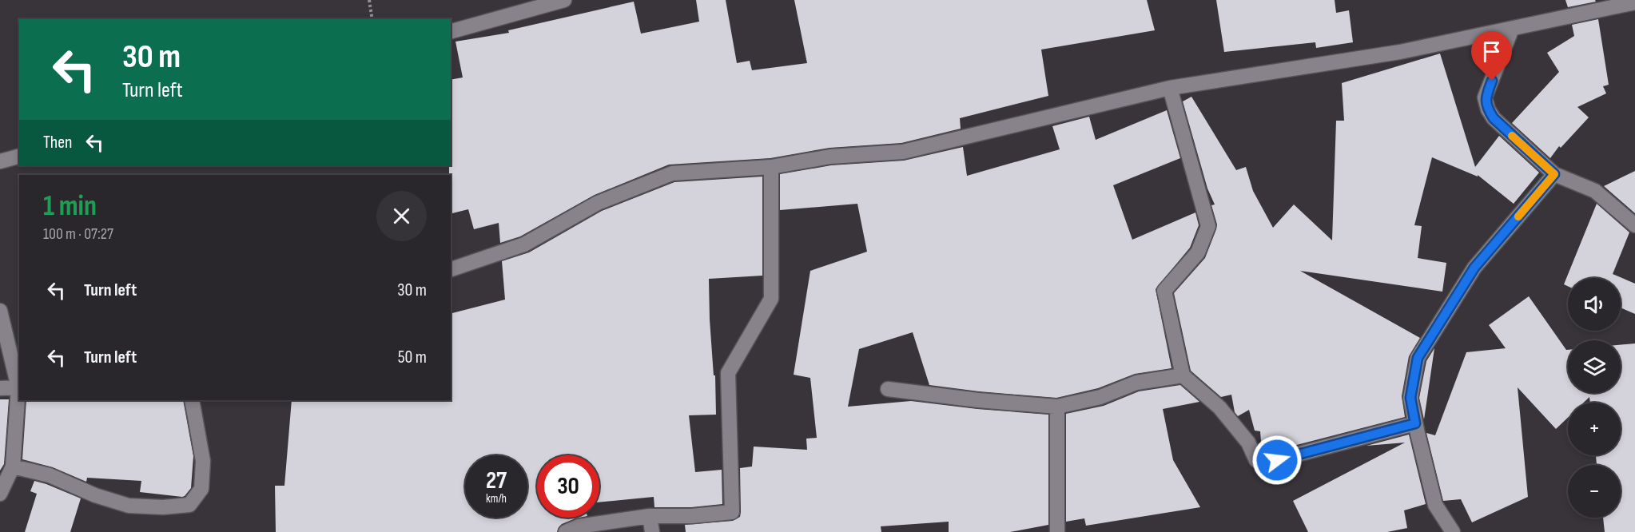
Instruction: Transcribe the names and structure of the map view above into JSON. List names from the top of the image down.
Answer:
{
  "page": {
    "turn": ["30 m", "Turn left"],
    "then": "Then",
    "heading": ["1 min", "100 m · 07:27"],
    "list": [
      {
        "name": "Turn left",
        "value": "30 m"
      },
      {
        "name": "Turn left",
        "value": "50 m"
      }
    ],
    "map_buttons": ["+", "−"],
    "speed": "27 km/h",
    "limit": "30"
  }
}
